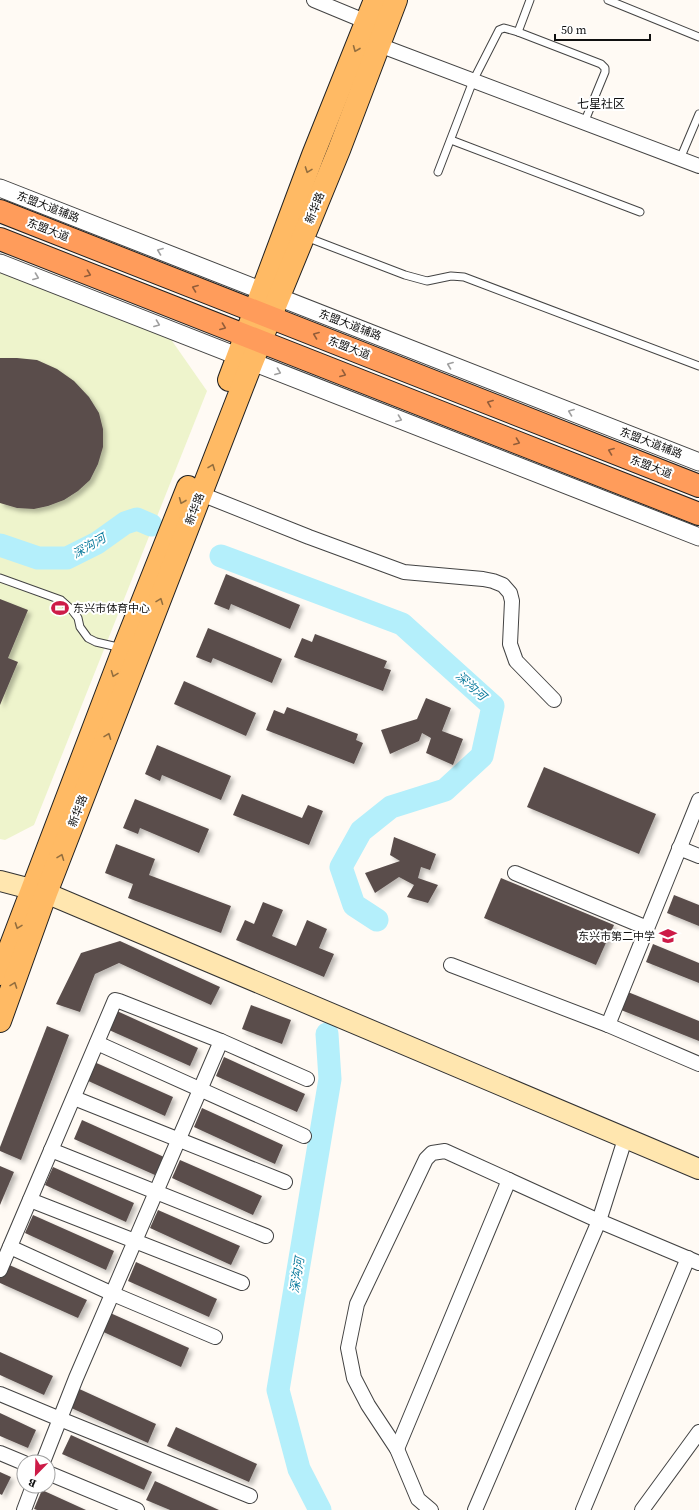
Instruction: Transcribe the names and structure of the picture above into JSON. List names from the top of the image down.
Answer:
{
  "streets": {
    "highway": ["东盟大道"],
    "main road": ["新华路"],
    "street": ["东盟大道辅路"]
  },
  "crossings": [
    ["东盟大道辅路", "新华路"],
    ["新华路", "东盟大道"]
  ],
  "districts": ["七星社区"],
  "water": ["深沟河"],
  "places": {
    "sports": ["东兴市体育中心"],
    "school or university": ["东兴市第二中学"]
  },
  "scale_bar": "50 m",
  "north": "bottom left"
}
